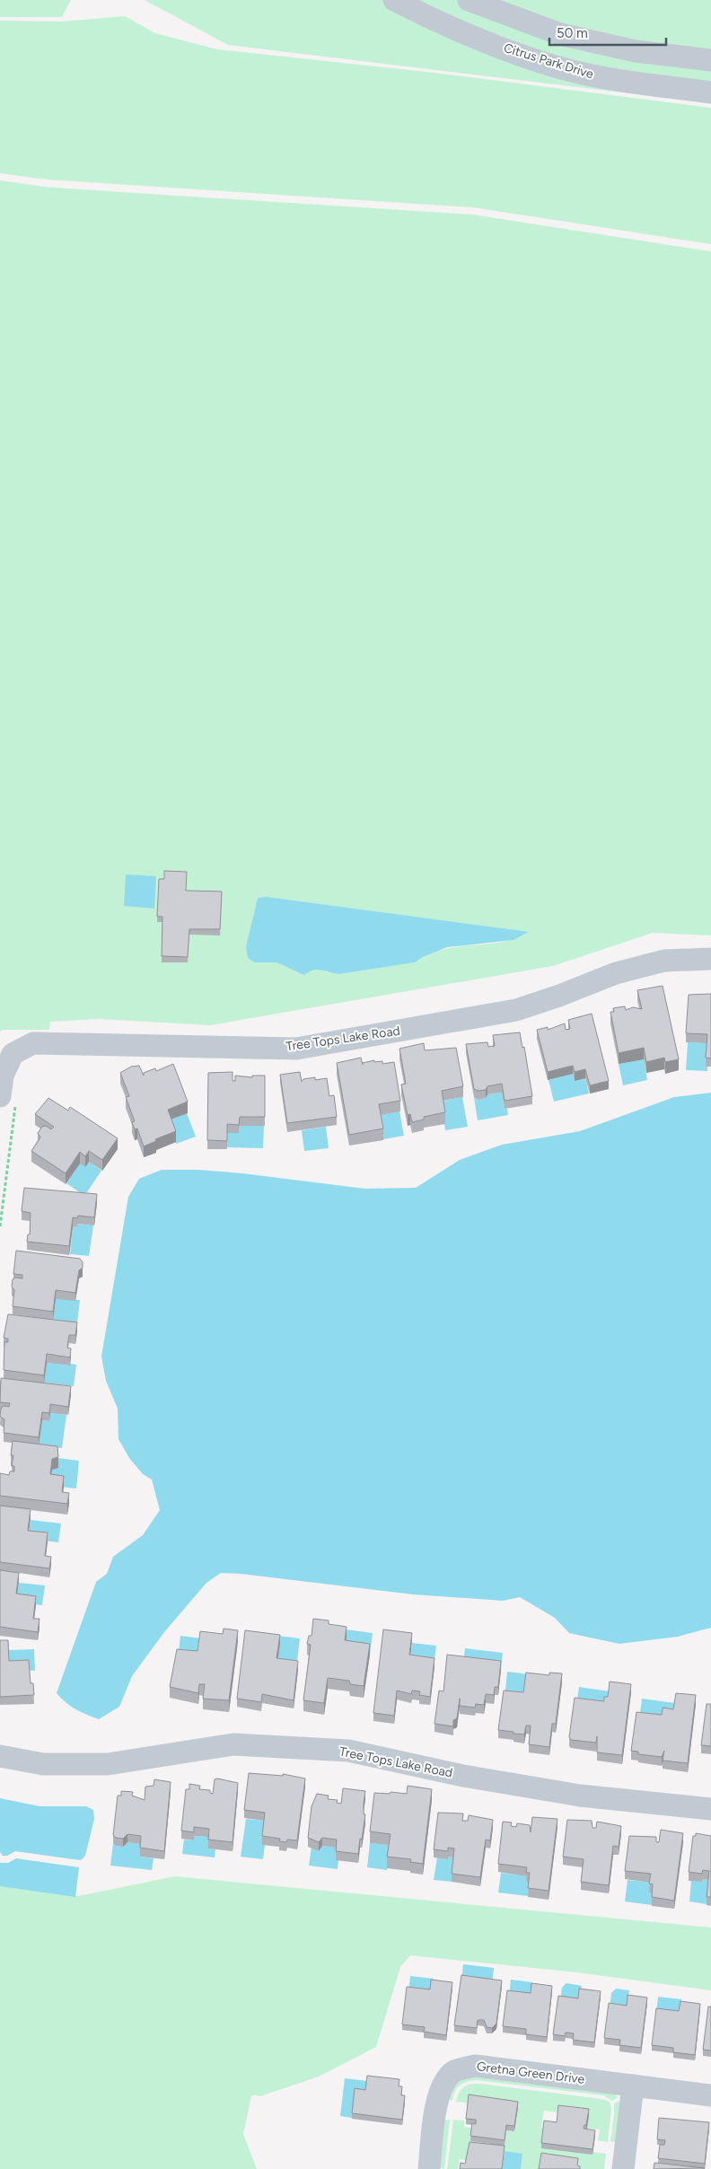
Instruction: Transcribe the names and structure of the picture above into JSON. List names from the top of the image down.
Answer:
{
  "streets": {
    "street": ["Citrus Park Drive", "Tree Tops Lake Road", "Gretna Green Drive"]
  },
  "scale_bar": "50 m"
}
